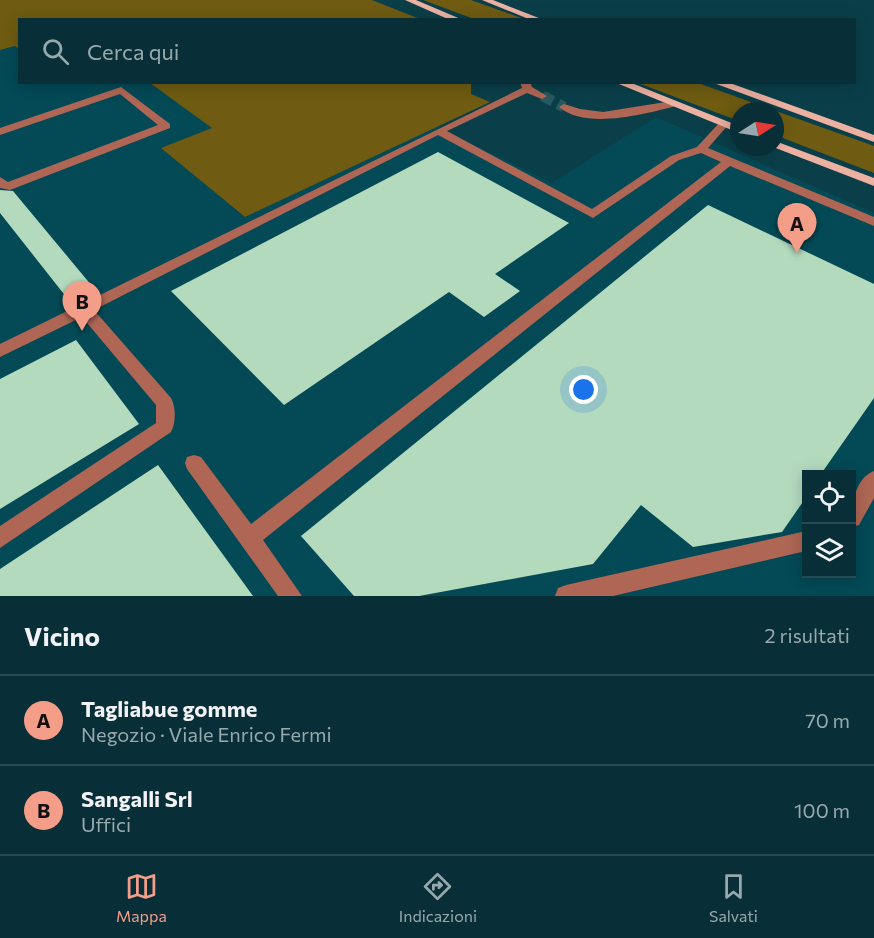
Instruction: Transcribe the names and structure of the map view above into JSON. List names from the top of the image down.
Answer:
{
  "north": "right",
  "page": {
    "search": "Cerca qui",
    "pins": ["A", "B"],
    "heading": ["Vicino", "2 risultati"],
    "list": [
      {
        "mark": "A",
        "name": "Tagliabue gomme",
        "note": "Negozio · Viale Enrico Fermi",
        "value": "70 m"
      },
      {
        "mark": "B",
        "name": "Sangalli Srl",
        "note": "Uffici",
        "value": "100 m"
      }
    ],
    "nav": ["Mappa", "Indicazioni", "Salvati"]
  }
}
